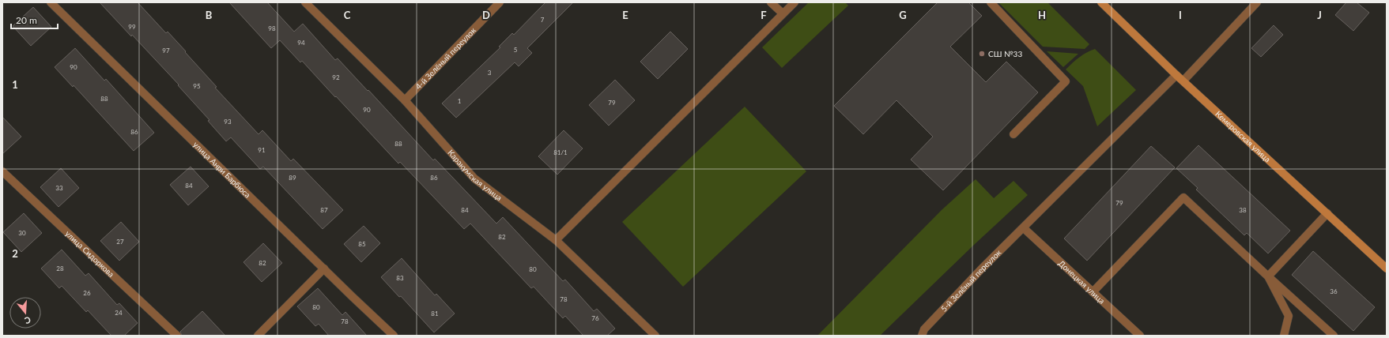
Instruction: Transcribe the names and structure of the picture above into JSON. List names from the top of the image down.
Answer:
{
  "streets": {
    "street": [
      "4-й Зелёный переулок",
      "Кемеровская улица",
      "улица Анри Барбюса",
      "Каракумская улица",
      "улица Сидоркова",
      "5-й Зелёный переулок",
      "Донецкая улица"
    ]
  },
  "crossings": [
    ["4-й Зелёный переулок", "Каракумская улица"],
    ["Кемеровская улица", "5-й Зелёный переулок"],
    ["5-й Зелёный переулок", "Донецкая улица"]
  ],
  "places": ["СШ №33"],
  "house_numbers": [
    "7",
    "99",
    "98",
    "94",
    "5",
    "97",
    "90",
    "3",
    "92",
    "95",
    "88",
    "1",
    "79",
    "90",
    "93",
    "86",
    "88",
    "91",
    "81/1",
    "89",
    "86",
    "84",
    "33",
    "79",
    "87",
    "84",
    "38",
    "30",
    "82",
    "27",
    "85",
    "82",
    "28",
    "80",
    "83",
    "36",
    "26",
    "78",
    "80",
    "24",
    "81",
    "76",
    "78"
  ],
  "scale_bar": "20 m",
  "north": "bottom",
  "grid": {
    "columns": [
      "B",
      "C",
      "D",
      "E",
      "F",
      "G",
      "H",
      "I",
      "J"
    ],
    "rows": ["1", "2"]
  }
}
